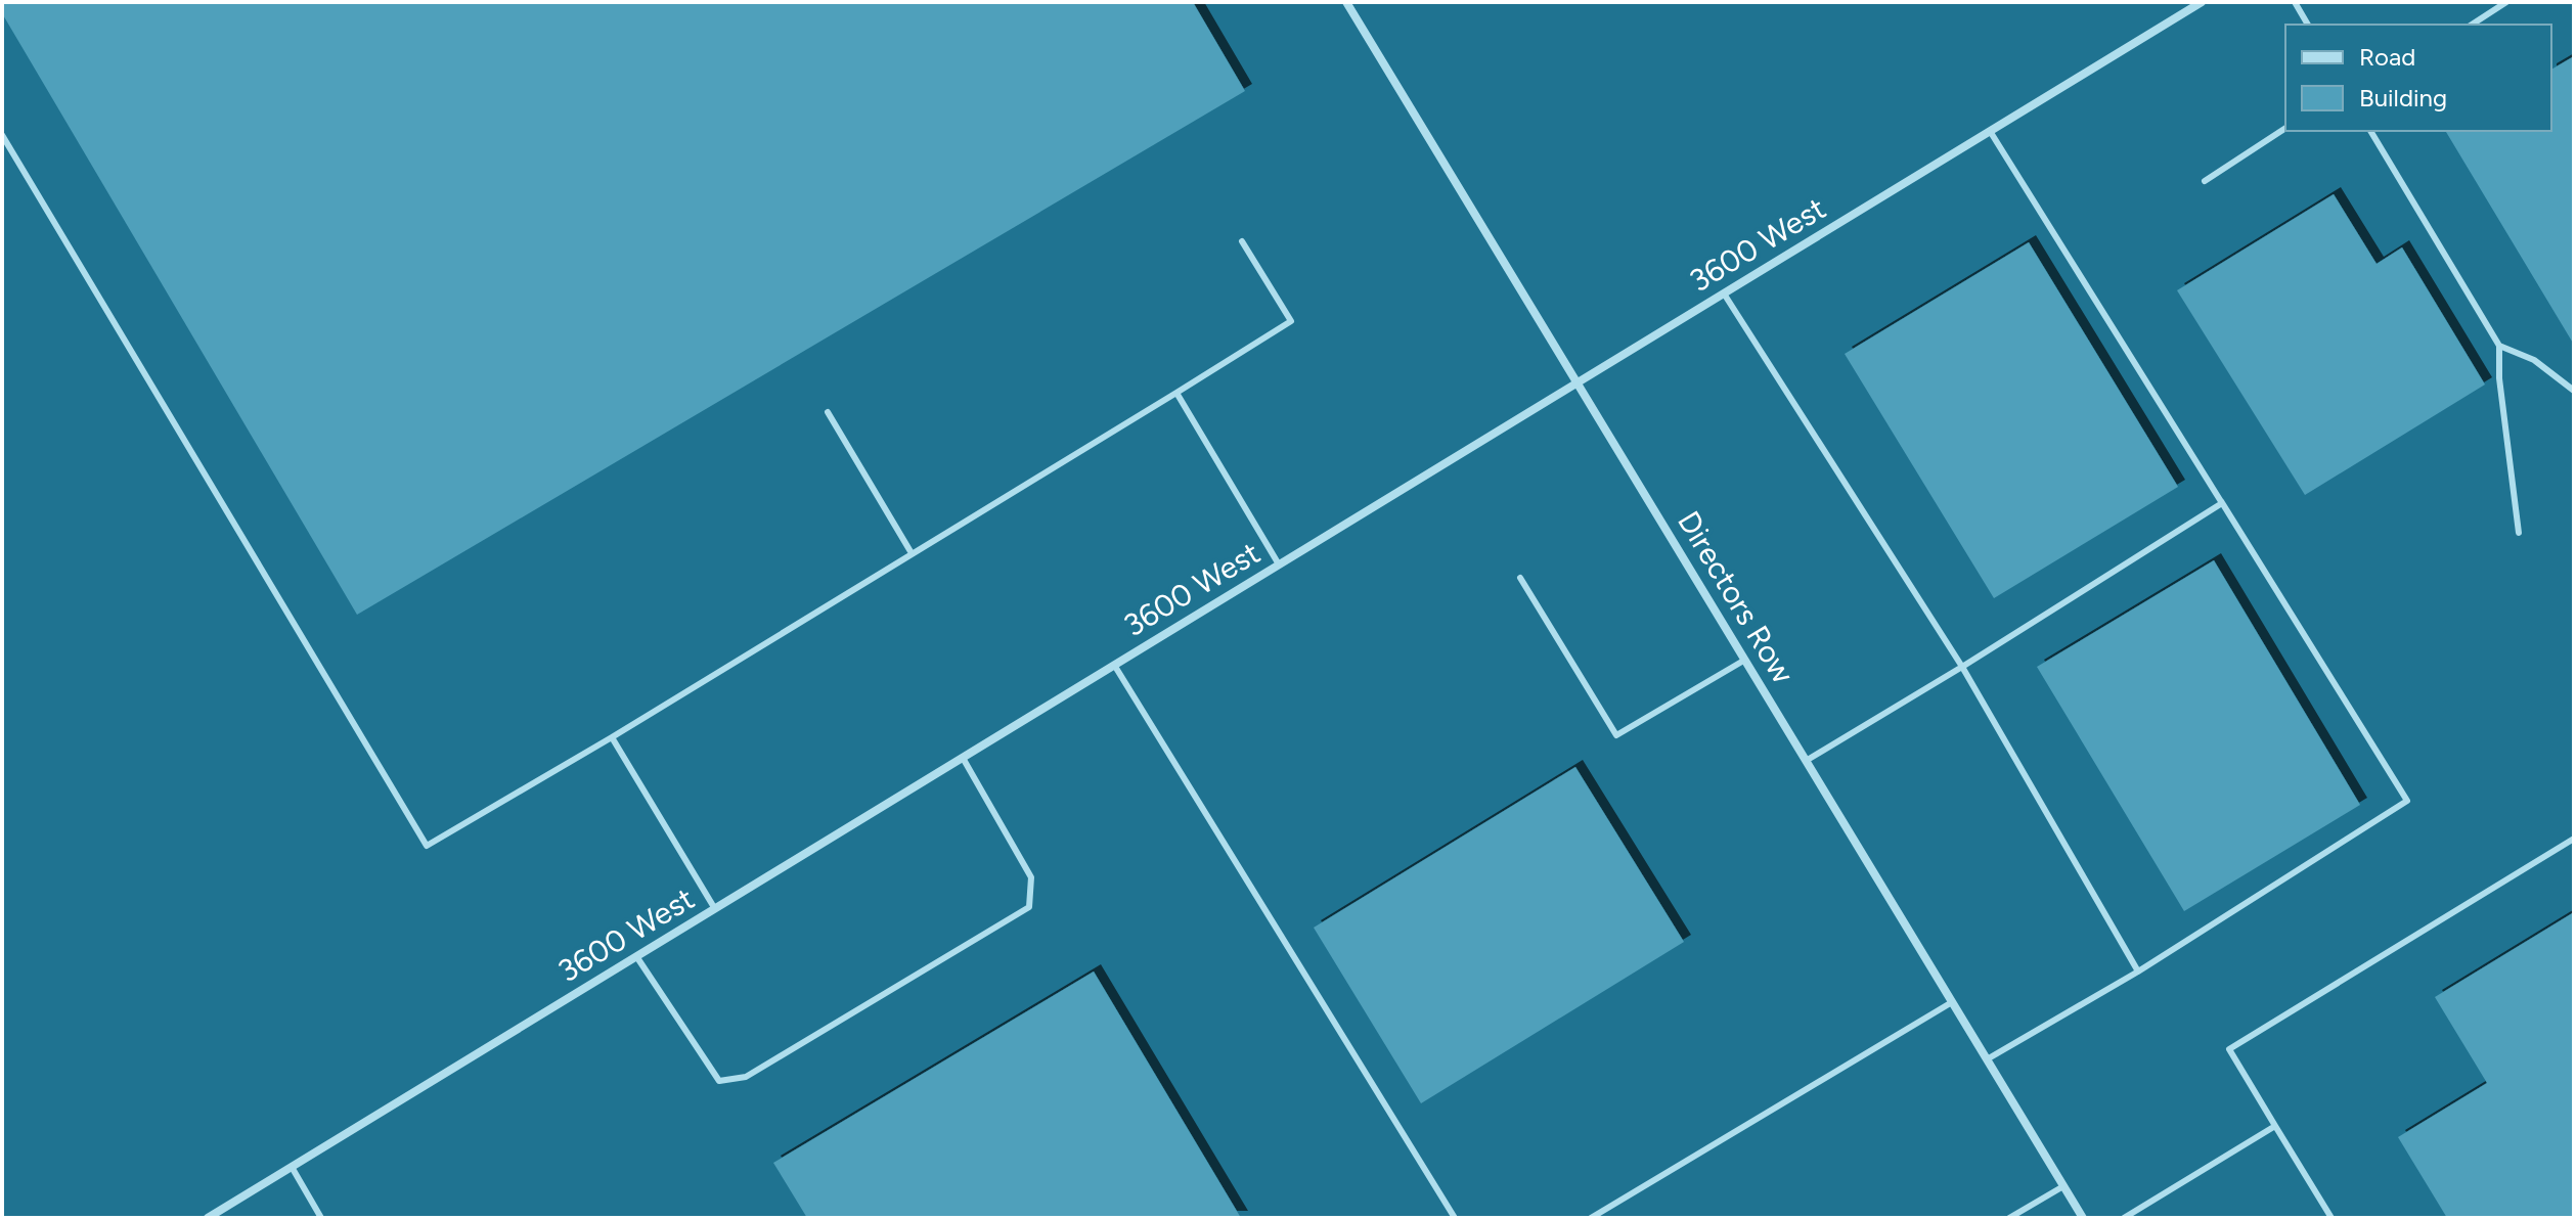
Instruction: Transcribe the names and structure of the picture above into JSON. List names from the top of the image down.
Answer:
{
  "streets": {
    "street": ["3600 West", "Directors Row"]
  },
  "crossings": [
    ["3600 West", "Directors Row"]
  ],
  "legend": ["Road", "Building"]
}
